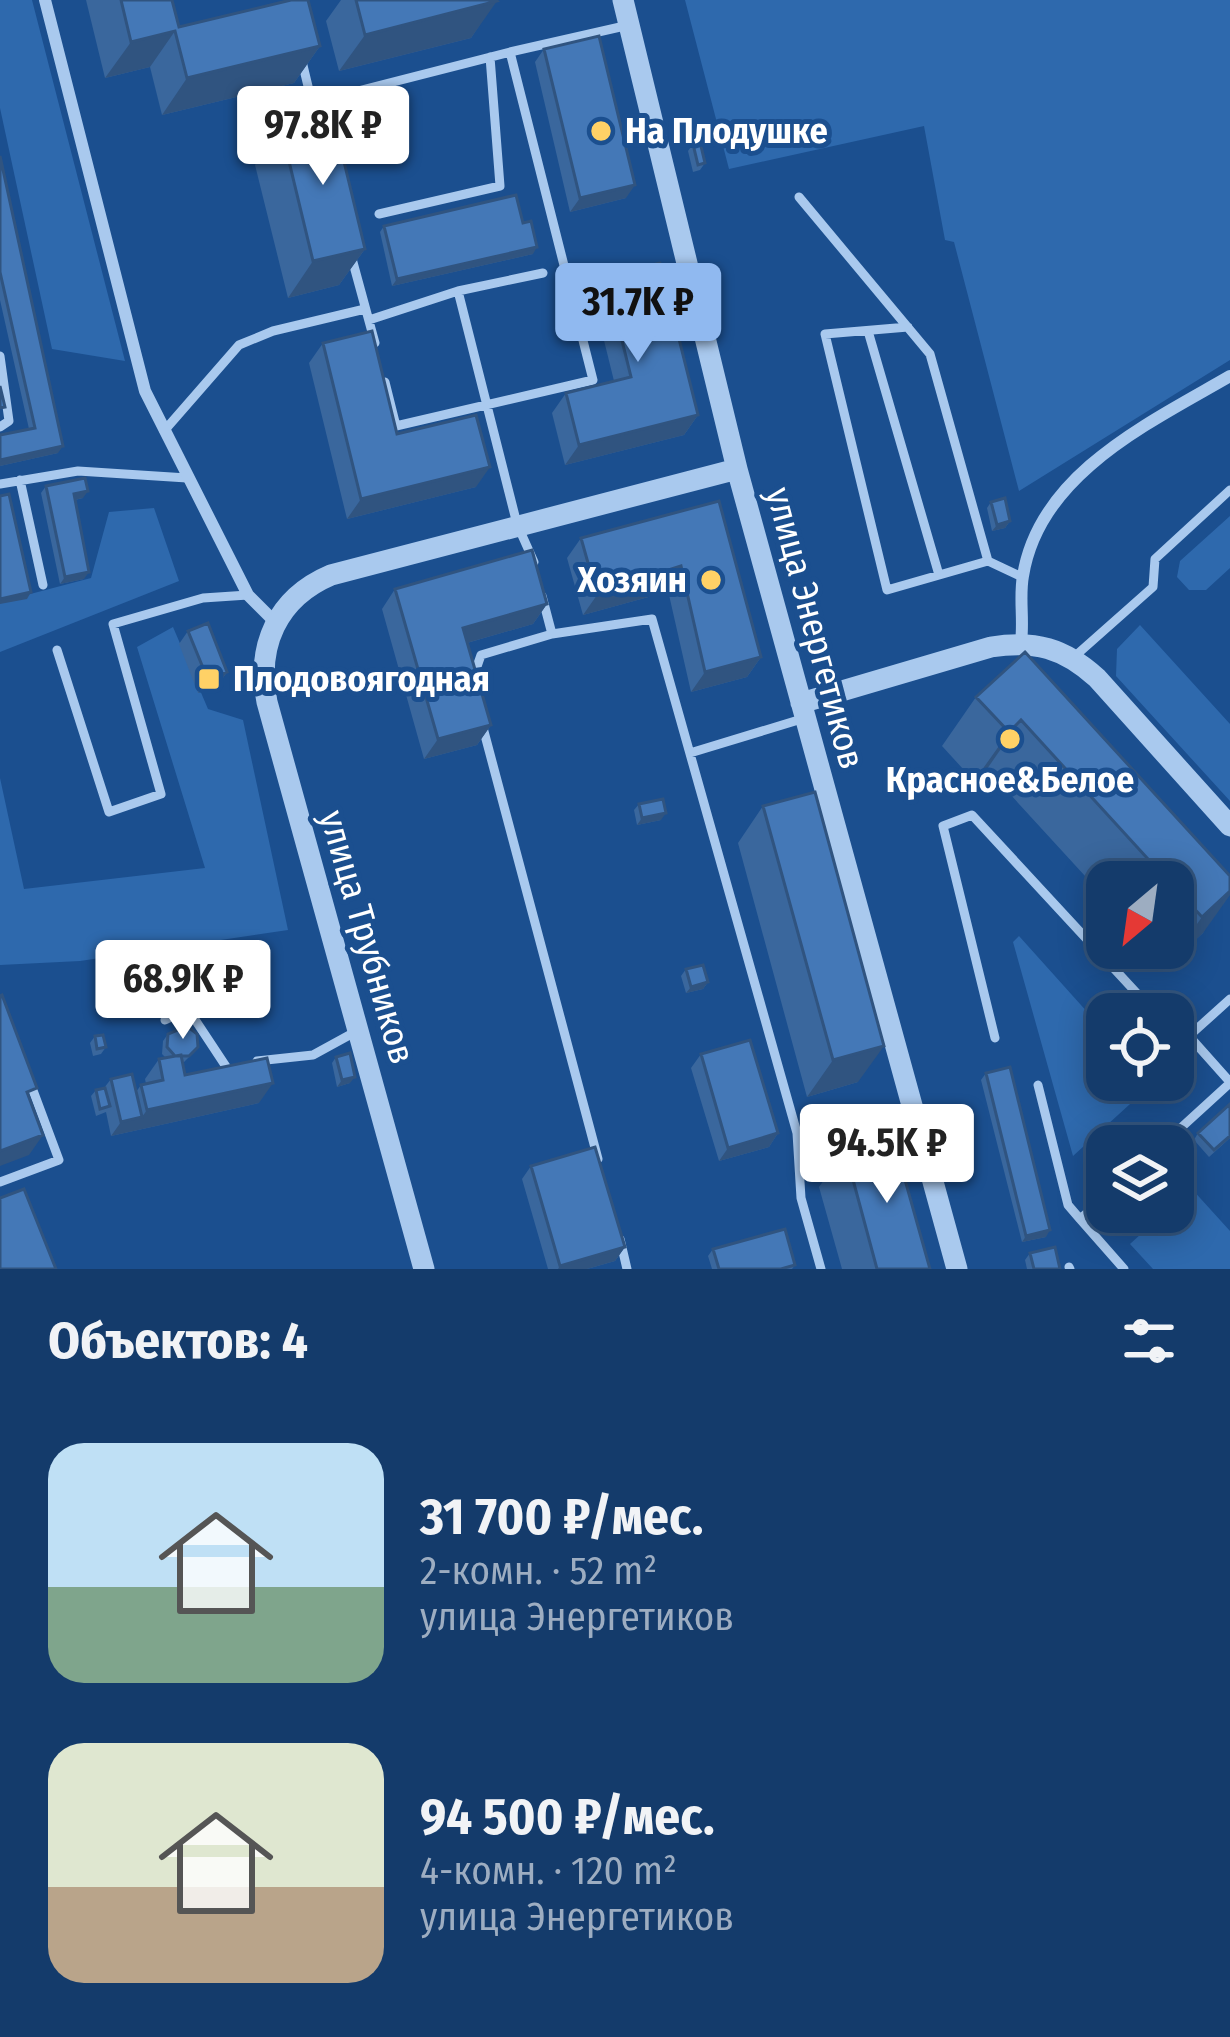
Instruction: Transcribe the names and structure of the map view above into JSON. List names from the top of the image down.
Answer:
{
  "streets": {
    "street": ["улица Энергетиков", "улица Трубников"]
  },
  "places": {
    "other": ["На Плодушке", "Хозяин", "Красное&Белое"],
    "transit": ["Плодовоягодная"]
  },
  "north": "bottom left",
  "page": {
    "price": [
      "97.8K ₽",
      "31.7K ₽",
      "68.9K ₽",
      "94.5K ₽"
    ],
    "heading": "Объектов: 4",
    "list": [
      {
        "name": "31 700 ₽/мес.",
        "note": "2-комн. · 52 m² · улица Энергетиков"
      },
      {
        "name": "94 500 ₽/мес.",
        "note": "4-комн. · 120 m² · улица Энергетиков"
      }
    ]
  }
}
